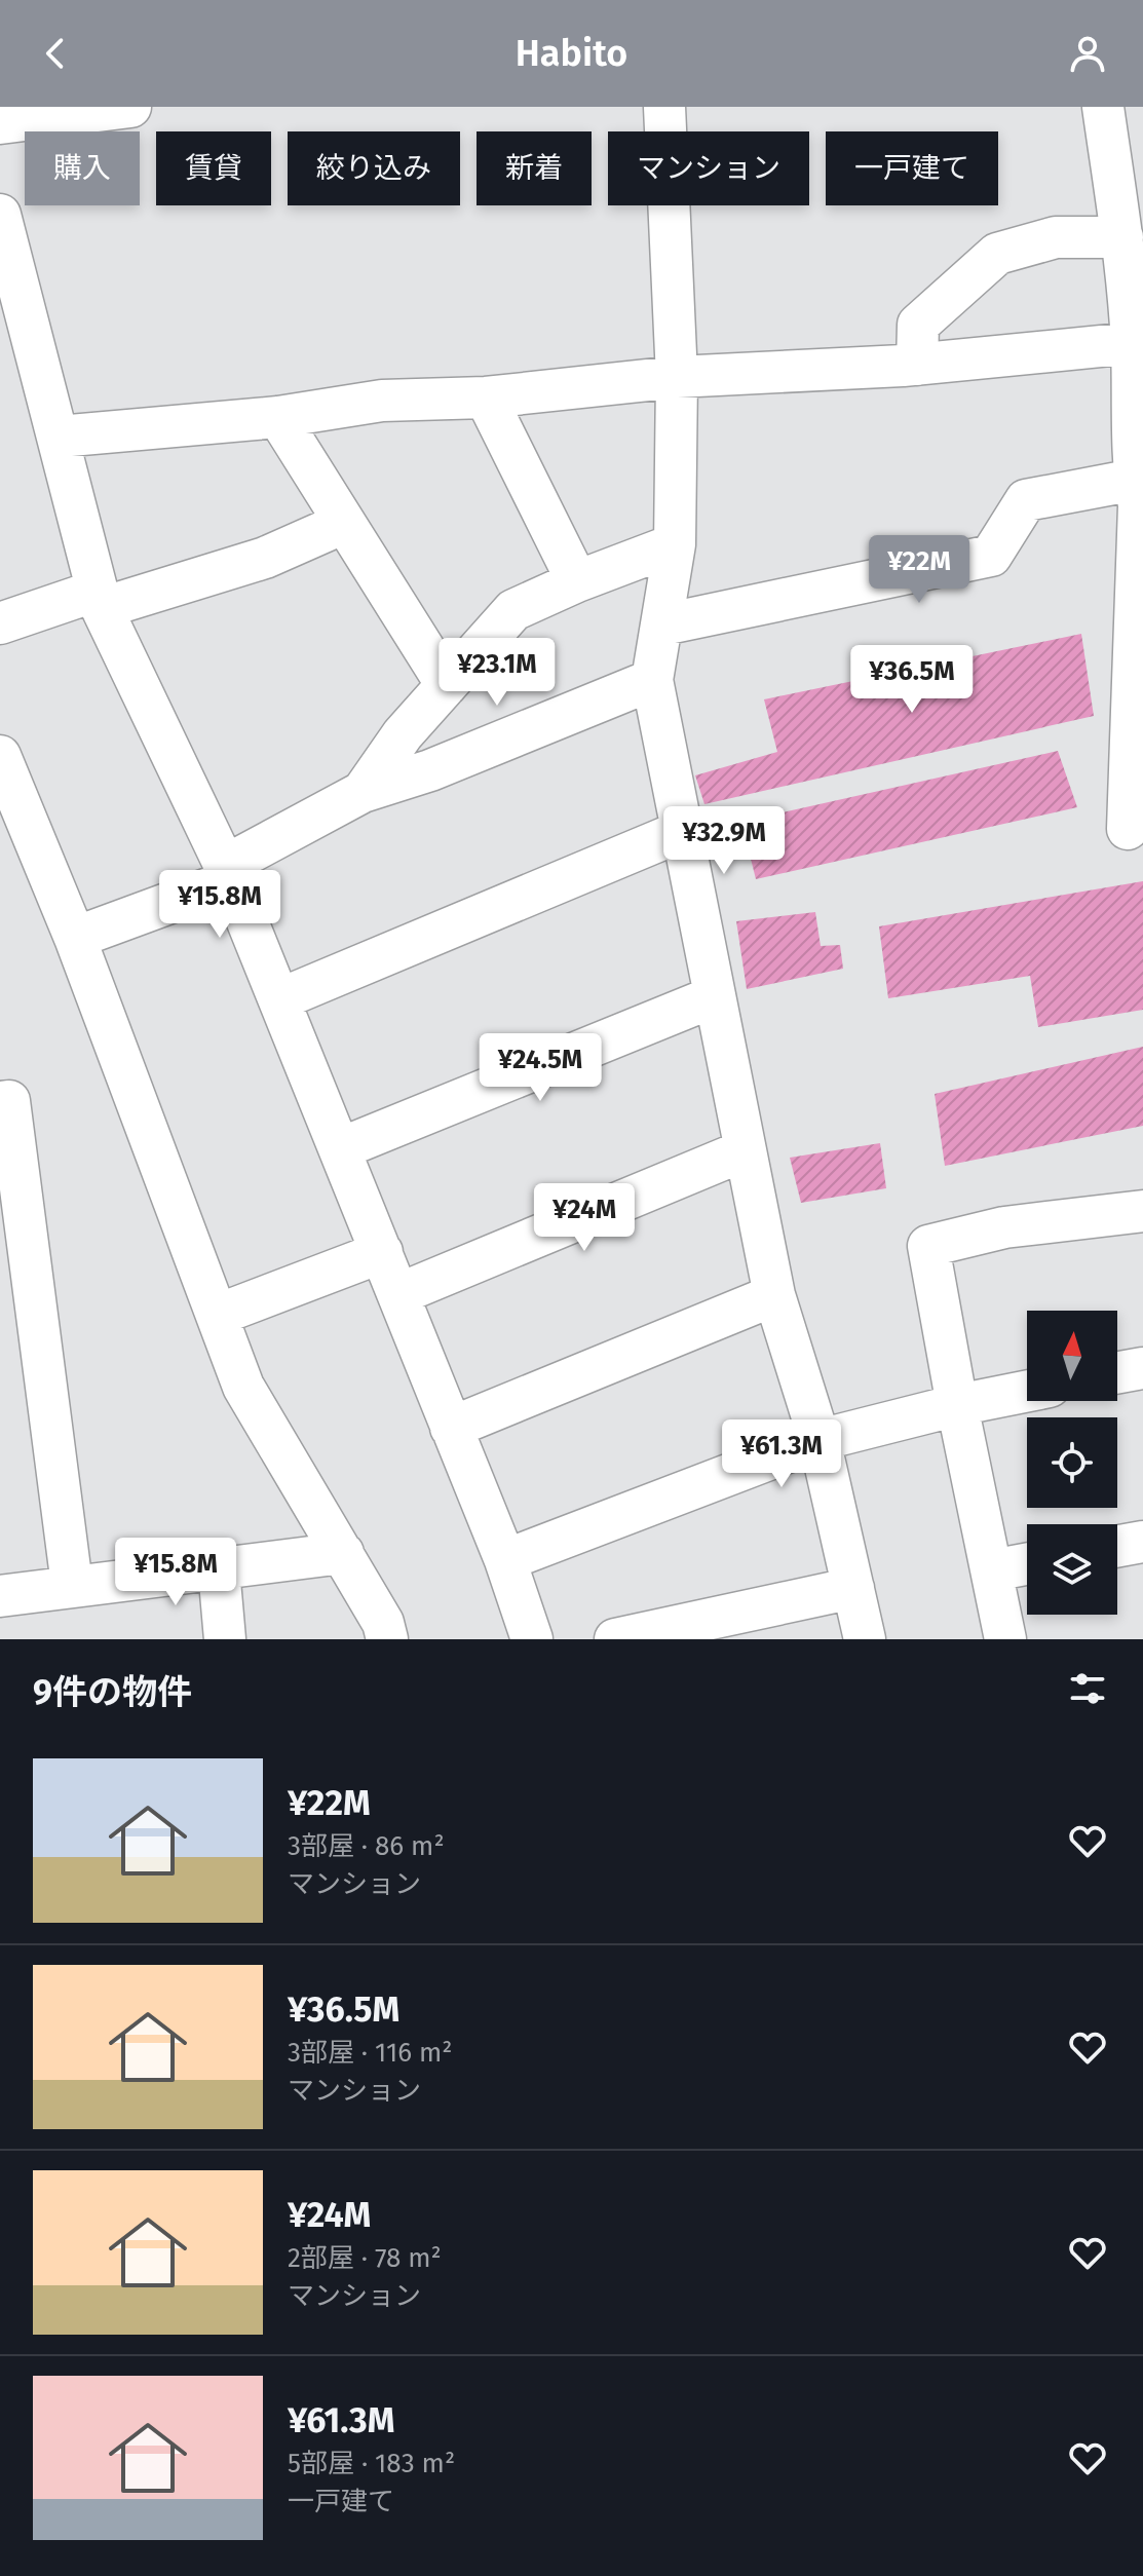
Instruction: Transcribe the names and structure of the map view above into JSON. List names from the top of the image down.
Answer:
{
  "north": "top",
  "page": {
    "header": "Habito",
    "chip": [
      "購入",
      "賃貸",
      "絞り込み",
      "新着",
      "マンション",
      "一戸建て"
    ],
    "price": [
      "¥22M",
      "¥23.1M",
      "¥36.5M",
      "¥32.9M",
      "¥15.8M",
      "¥24.5M",
      "¥24M",
      "¥61.3M",
      "¥15.8M"
    ],
    "heading": "9件の物件",
    "list": [
      {
        "name": "¥22M",
        "note": "3部屋 · 86 m² · マンション"
      },
      {
        "name": "¥36.5M",
        "note": "3部屋 · 116 m² · マンション"
      },
      {
        "name": "¥24M",
        "note": "2部屋 · 78 m² · マンション"
      },
      {
        "name": "¥61.3M",
        "note": "5部屋 · 183 m² · 一戸建て"
      }
    ]
  }
}
